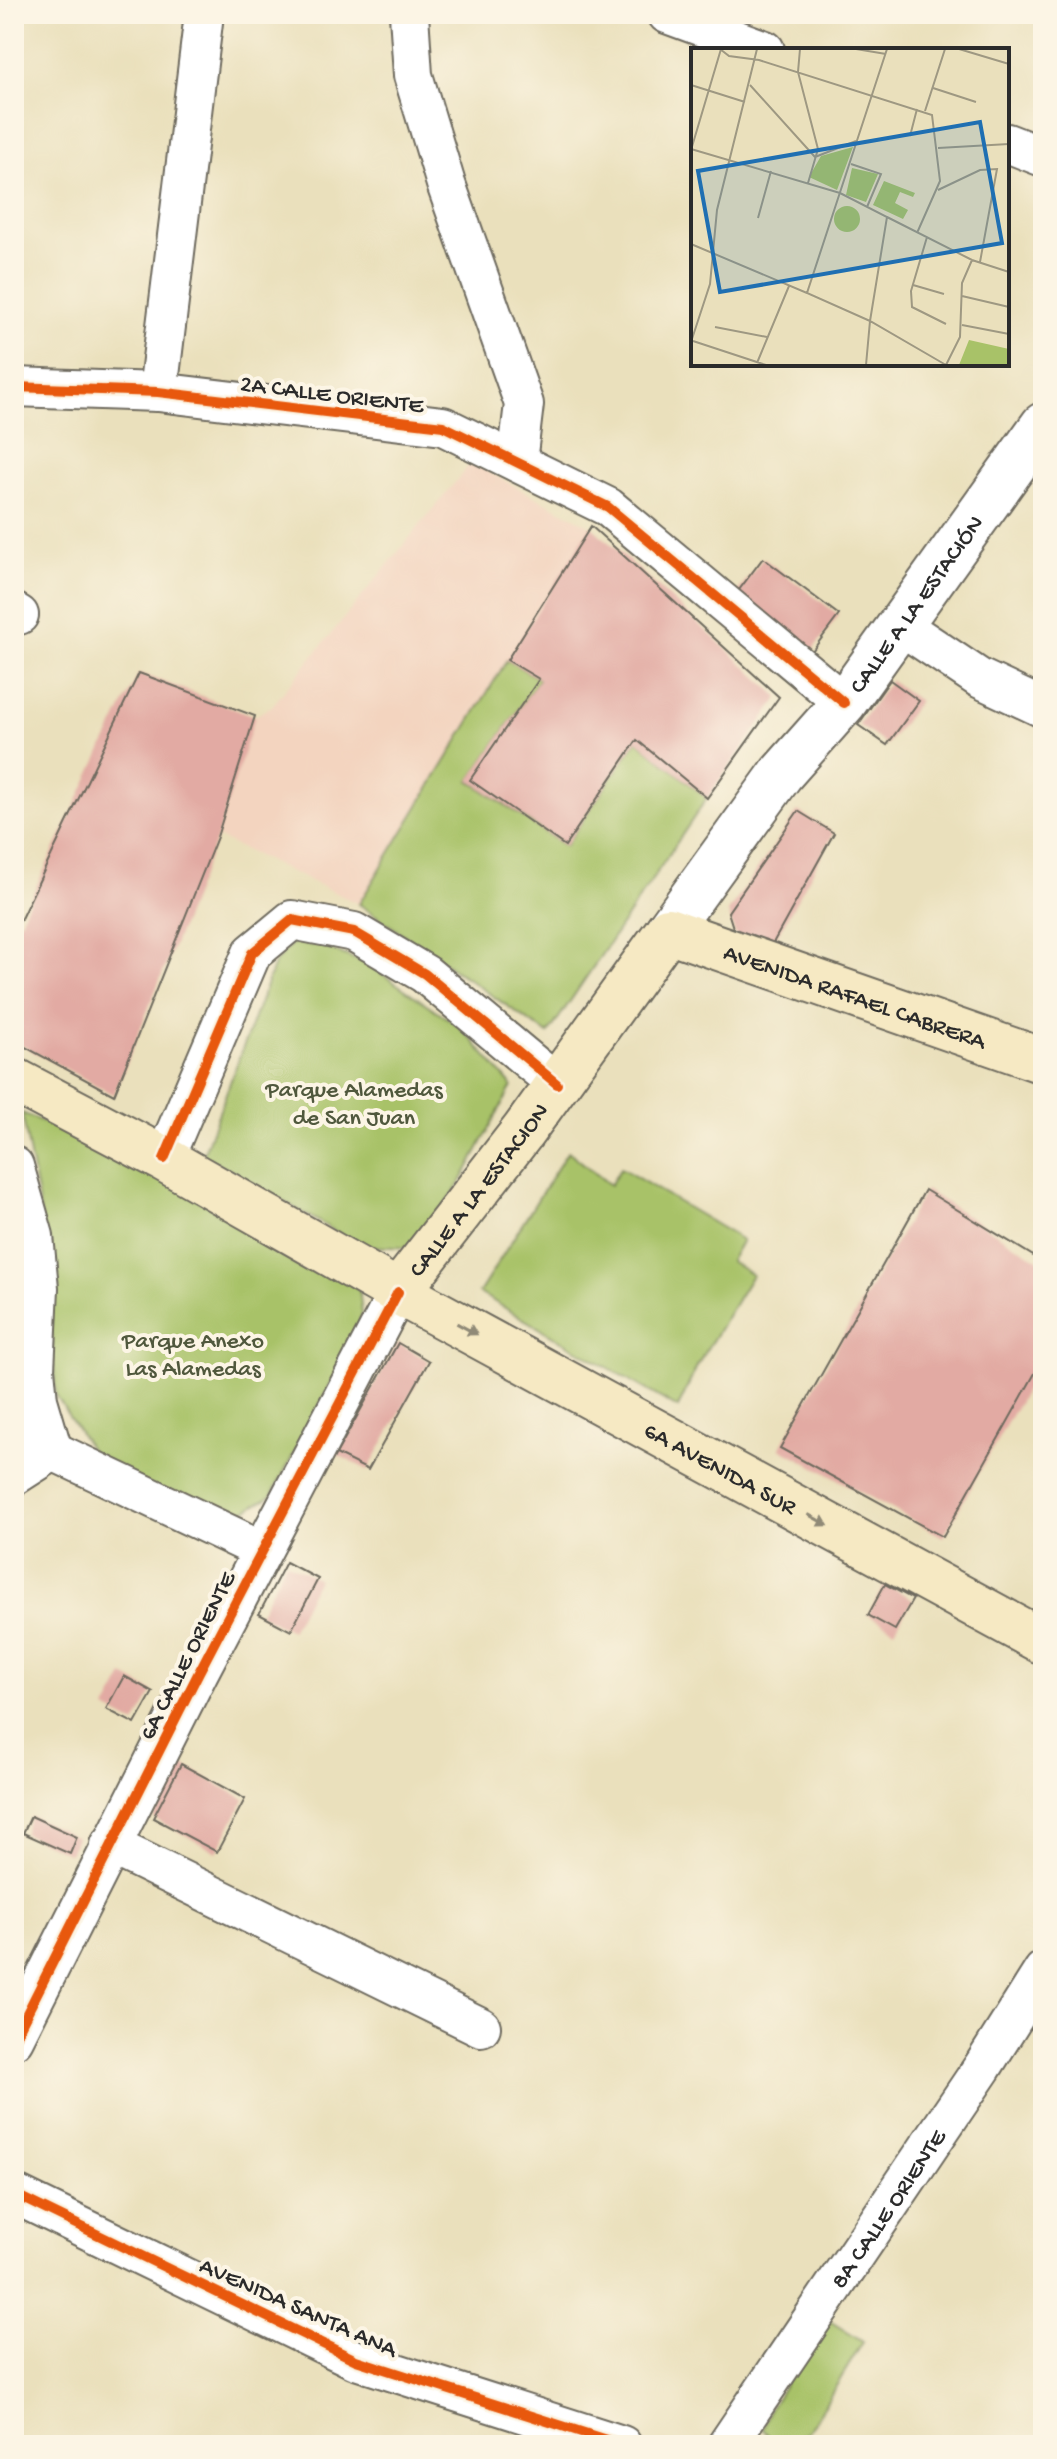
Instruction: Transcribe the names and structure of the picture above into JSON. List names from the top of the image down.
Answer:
{
  "streets": {
    "main road": ["AVENIDA RAFAEL CABRERA", "CALLE A LA ESTACION", "6A AVENIDA SUR"],
    "street": [
      "2A CALLE ORIENTE",
      "CALLE A LA ESTACIÓN",
      "6A CALLE ORIENTE",
      "8A CALLE ORIENTE",
      "AVENIDA SANTA ANA"
    ]
  },
  "crossings": [
    ["2A CALLE ORIENTE", "CALLE A LA ESTACIÓN"],
    ["CALLE A LA ESTACIÓN", "AVENIDA RAFAEL CABRERA"],
    ["CALLE A LA ESTACIÓN", "CALLE A LA ESTACION"],
    ["AVENIDA RAFAEL CABRERA", "CALLE A LA ESTACION"],
    ["CALLE A LA ESTACION", "6A AVENIDA SUR"],
    ["CALLE A LA ESTACION", "6A CALLE ORIENTE"],
    ["6A AVENIDA SUR", "6A CALLE ORIENTE"]
  ],
  "one_way": ["6A AVENIDA SUR"],
  "parks": ["Parque Alamedas de San Juan", "Parque Anexo Las Alamedas"]
}
